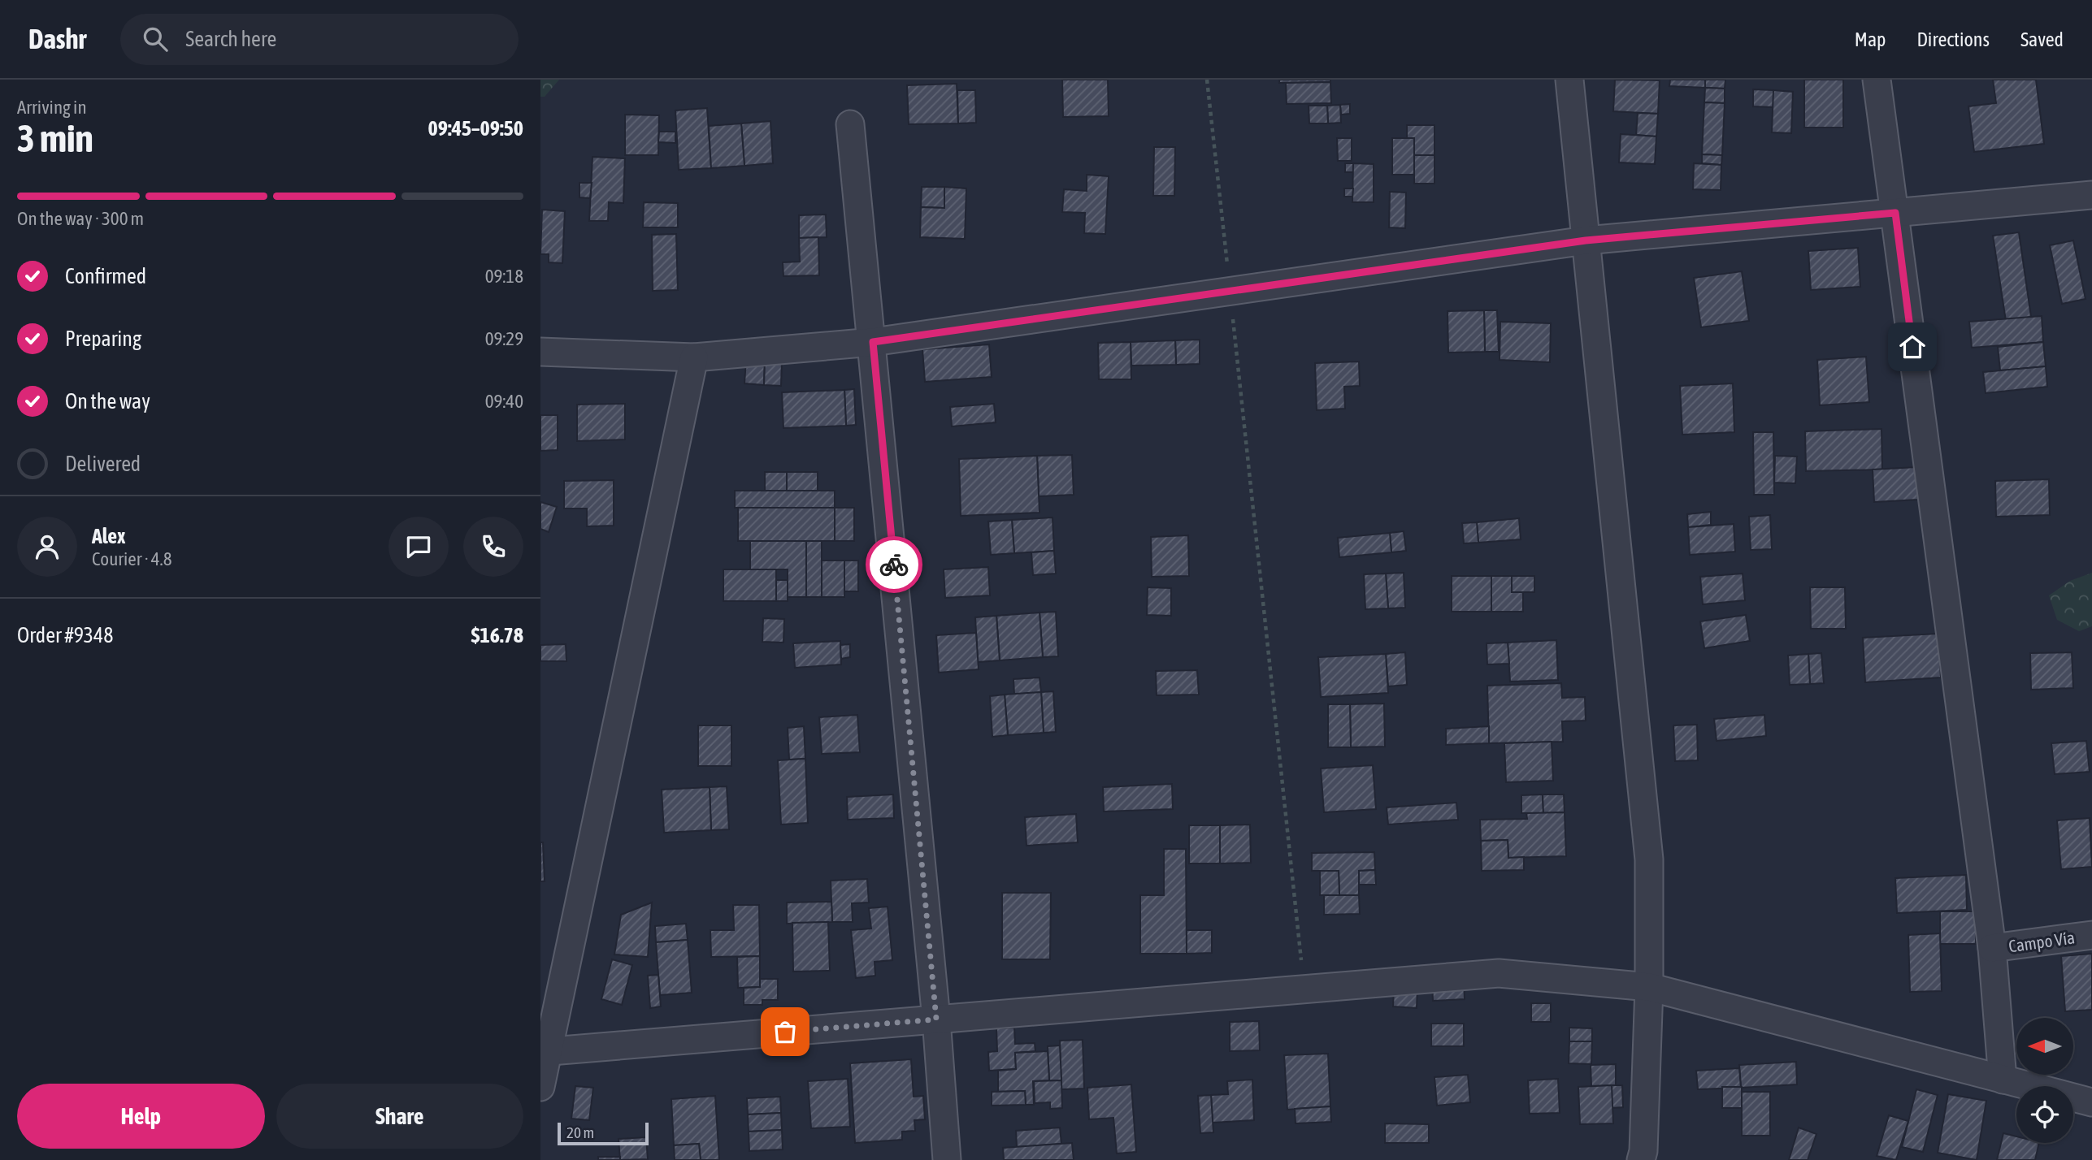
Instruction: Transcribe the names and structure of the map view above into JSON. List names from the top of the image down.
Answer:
{
  "streets": {
    "street": ["Campo Vía"]
  },
  "scale_bar": "20 m",
  "north": "left",
  "page": {
    "header": "Dashr",
    "search": "Search here",
    "nav": ["Map", "Directions", "Saved"],
    "heading": ["3 min", "Arriving in", "09:45–09:50"],
    "panel": [
      "Alex",
      "Courier · 4.8",
      "Order #9348",
      "$16.78"
    ],
    "bar": "On the way · 300 m",
    "list": [
      ["Confirmed", "09:18"],
      ["Preparing", "09:29"],
      ["On the way", "09:40"],
      "Delivered"
    ],
    "buttons": ["Help", "Share"],
    "scale": "20 m"
  }
}
